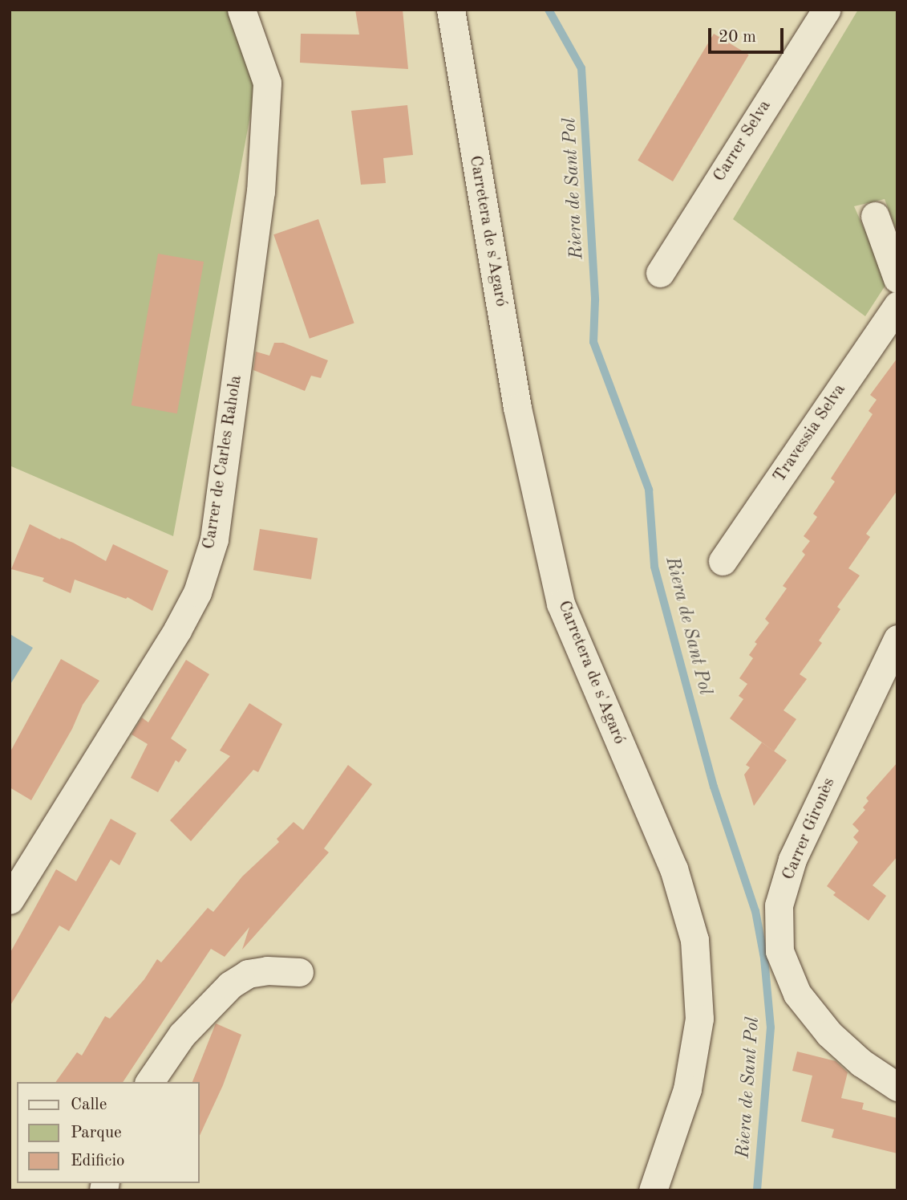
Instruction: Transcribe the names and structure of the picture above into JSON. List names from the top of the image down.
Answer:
{
  "streets": {
    "street": [
      "Carrer Selva",
      "Carretera de s'Agaró",
      "Travessia Selva",
      "Carrer de Carles Rahola",
      "Carrer Gironès"
    ]
  },
  "water": ["Riera de Sant Pol"],
  "legend": ["Calle", "Parque", "Edificio"],
  "scale_bar": "20 m"
}
